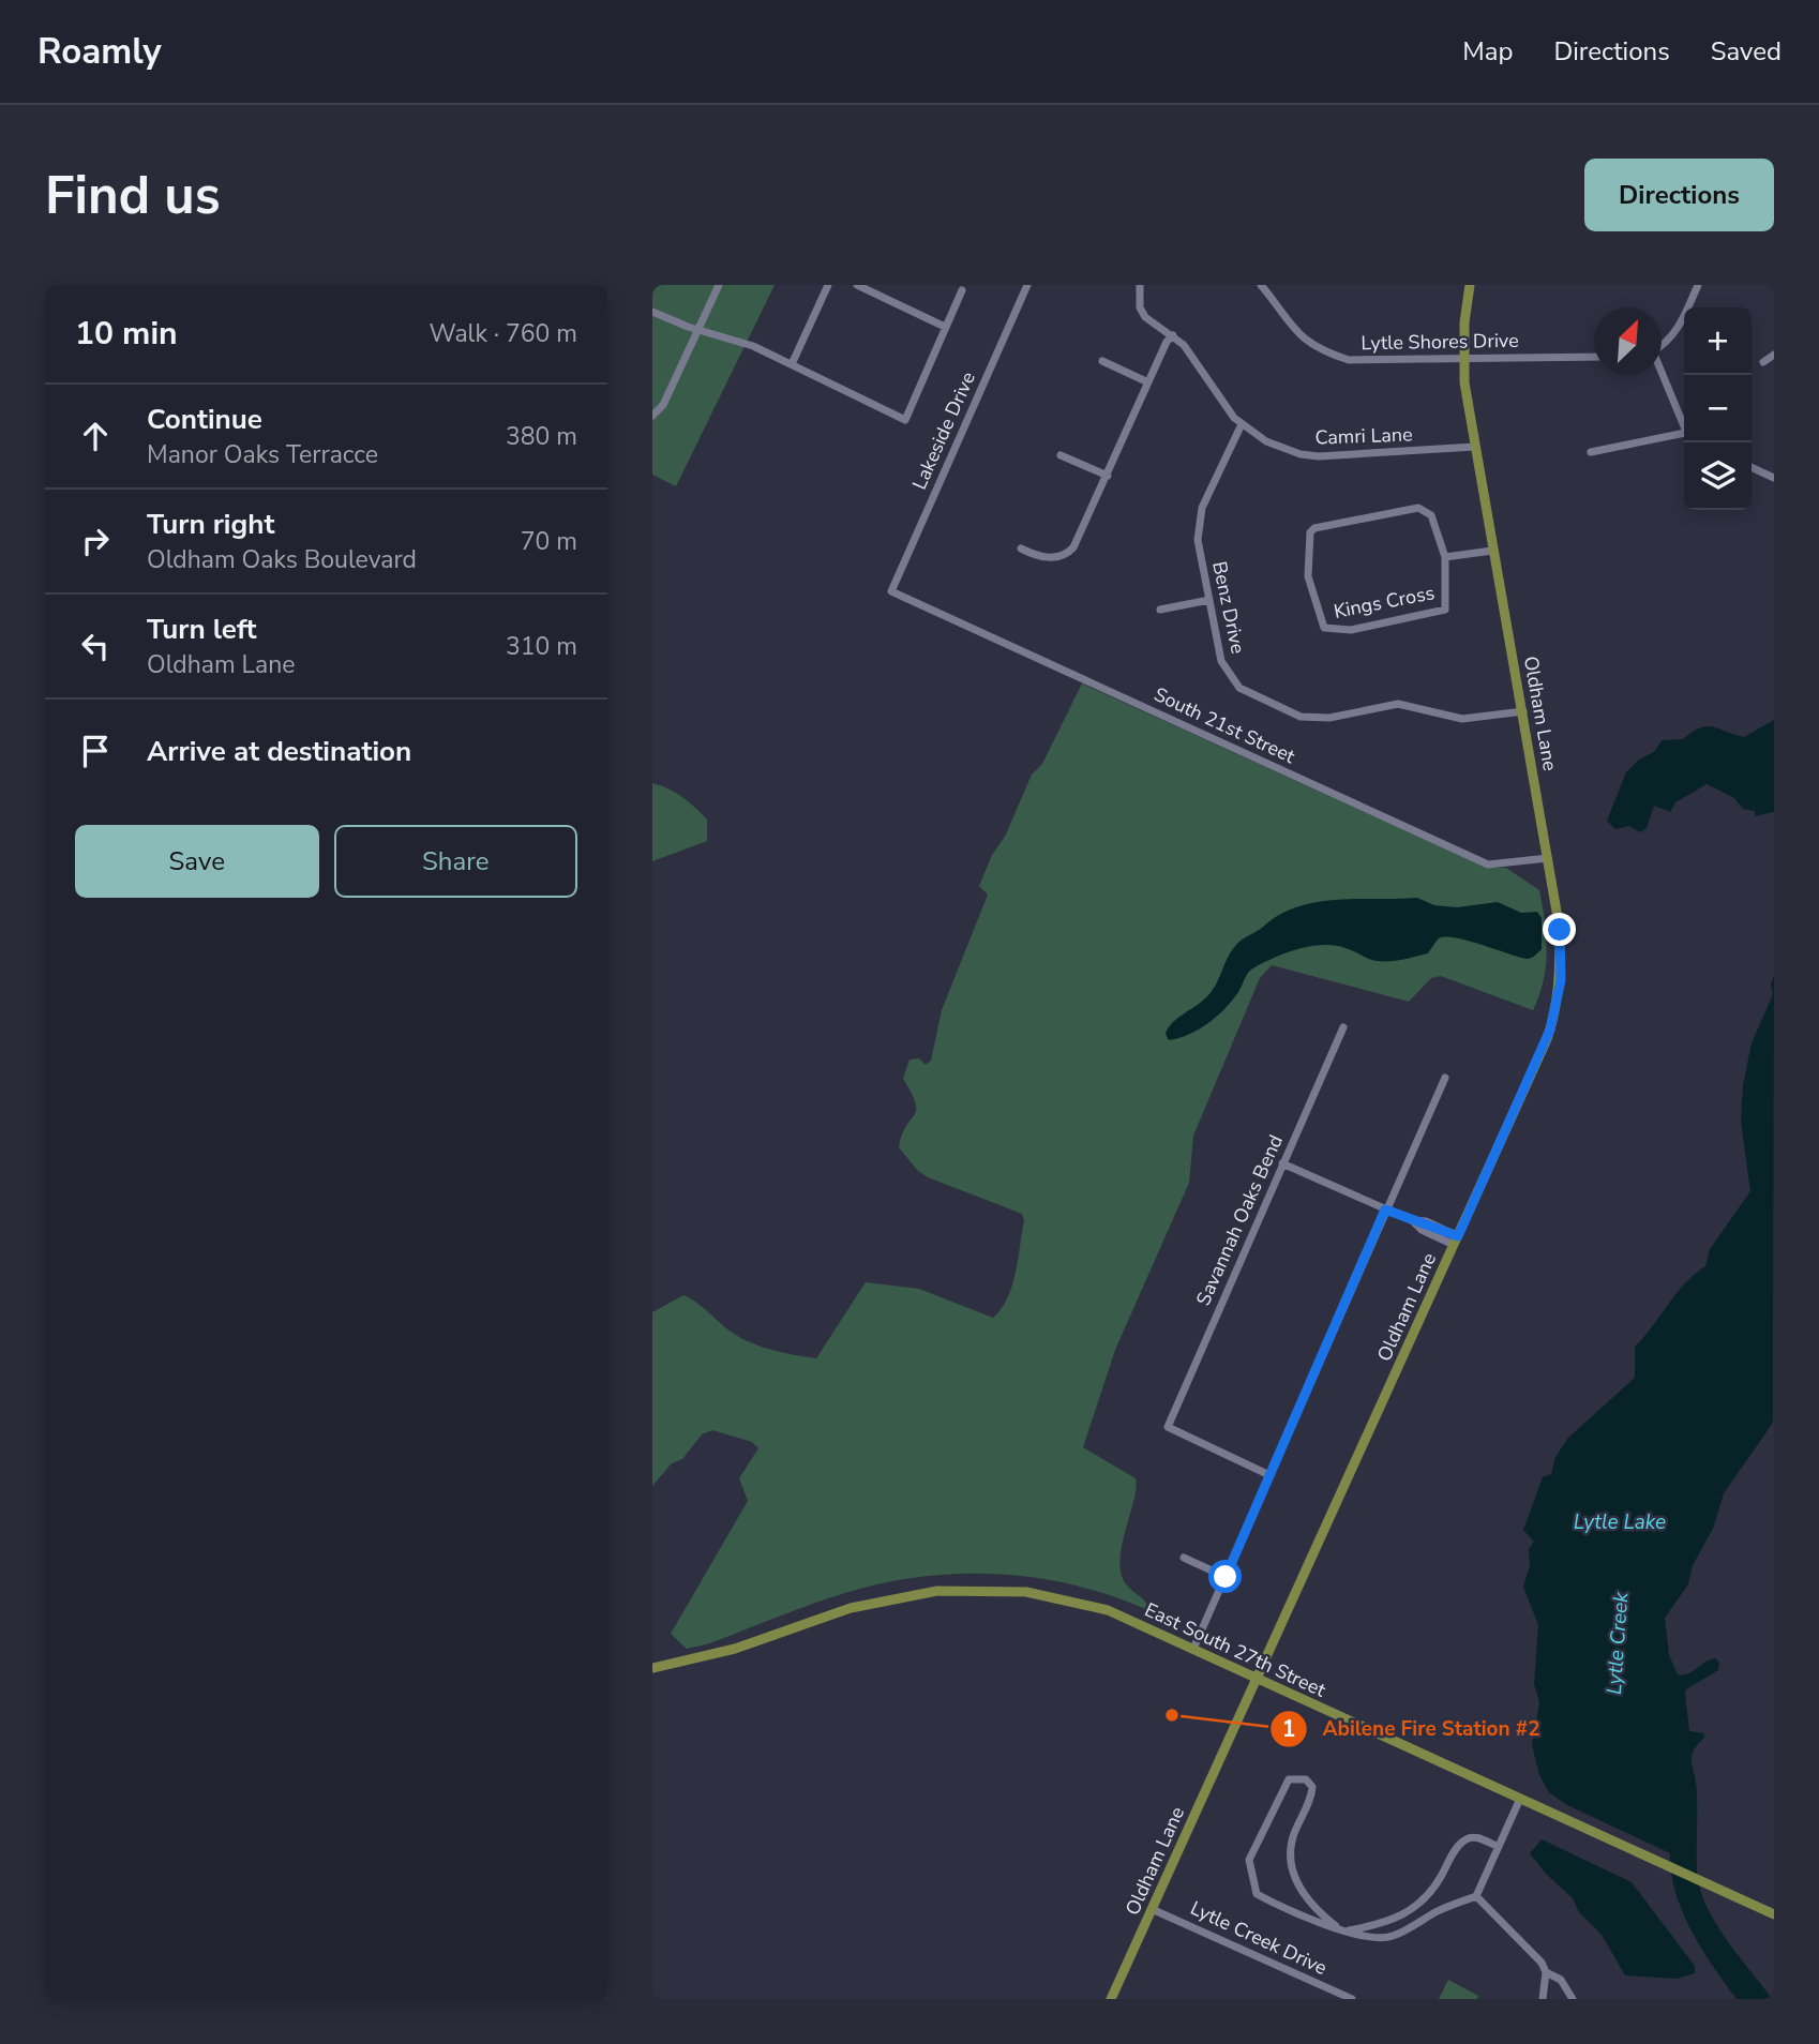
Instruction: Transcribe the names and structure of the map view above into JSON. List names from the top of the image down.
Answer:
{
  "streets": {
    "main road": ["Oldham Lane", "East South 27th Street"],
    "street": [
      "Lytle Shores Drive",
      "Lakeside Drive",
      "Camri Lane",
      "Kings Cross",
      "Benz Drive",
      "South 21st Street",
      "Savannah Oaks Bend",
      "Lytle Creek Drive"
    ]
  },
  "crossings": [
    ["Lytle Shores Drive", "Oldham Lane"],
    ["Lakeside Drive", "South 21st Street"],
    ["Camri Lane", "Benz Drive"],
    ["Camri Lane", "Oldham Lane"],
    ["Kings Cross", "Oldham Lane"],
    ["Benz Drive", "Oldham Lane"],
    ["Oldham Lane", "South 21st Street"],
    ["Oldham Lane", "East South 27th Street"],
    ["Oldham Lane", "Lytle Creek Drive"]
  ],
  "water": ["Lytle Lake", "Lytle Creek"],
  "places": ["Abilene Fire Station #2"],
  "north": "top right",
  "page": {
    "header": "Roamly",
    "nav": ["Map", "Directions", "Saved"],
    "buttons": [
      "Directions",
      ["Save", "Share"]
    ],
    "title": "Find us",
    "heading": ["10 min", "Walk · 760 m"],
    "map_buttons": ["+", "−"],
    "list": [
      ["Continue", "Manor Oaks Terracce", "380 m"],
      ["Turn right", "Oldham Oaks Boulevard", "70 m"],
      ["Turn left", "Oldham Lane", "310 m"],
      "Arrive at destination"
    ]
  }
}
